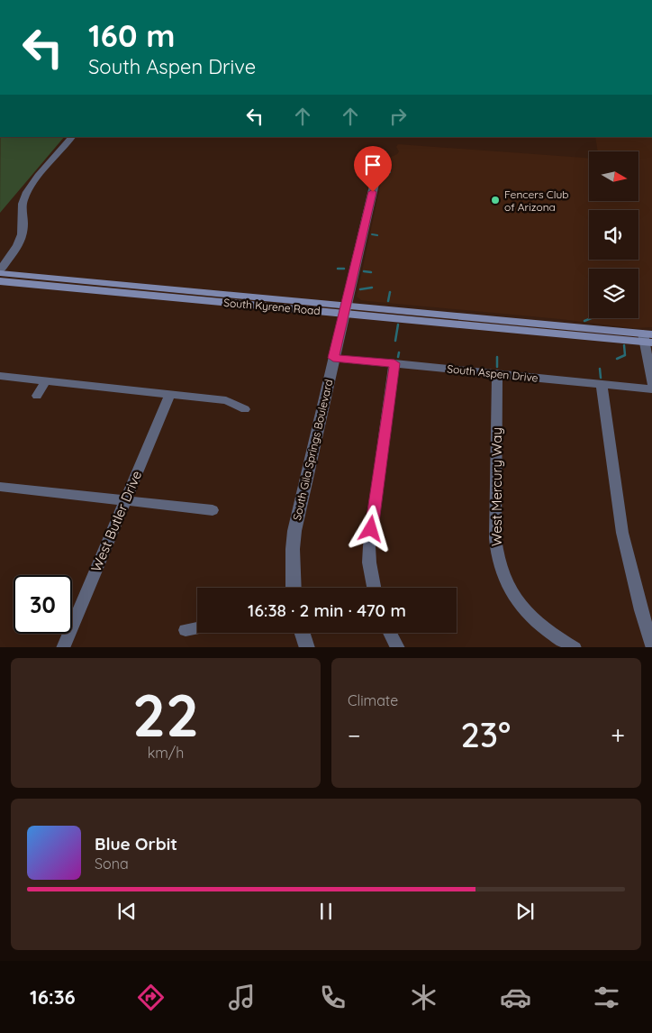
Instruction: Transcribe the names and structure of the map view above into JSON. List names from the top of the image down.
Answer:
{
  "streets": {
    "main road": ["South Kyrene Road"],
    "street": [
      "South Aspen Drive",
      "South Gila Springs Boulevard",
      "West Mercury Way",
      "West Butler Drive"
    ]
  },
  "crossings": [
    ["South Kyrene Road", "South Gila Springs Boulevard"],
    ["South Aspen Drive", "South Gila Springs Boulevard"],
    ["South Aspen Drive", "West Mercury Way"]
  ],
  "places": ["Fencers Club of Arizona"],
  "north": "right",
  "page": {
    "turn": ["160 m", "South Aspen Drive"],
    "limit": "30",
    "trip": "16:38 · 2 min · 470 m",
    "tile": [
      ["22", "km/h"],
      "Climate"
    ],
    "heat": ["−", "23°", "+"],
    "song": ["Blue Orbit", "Sona"],
    "tabs": "16:36"
  }
}
